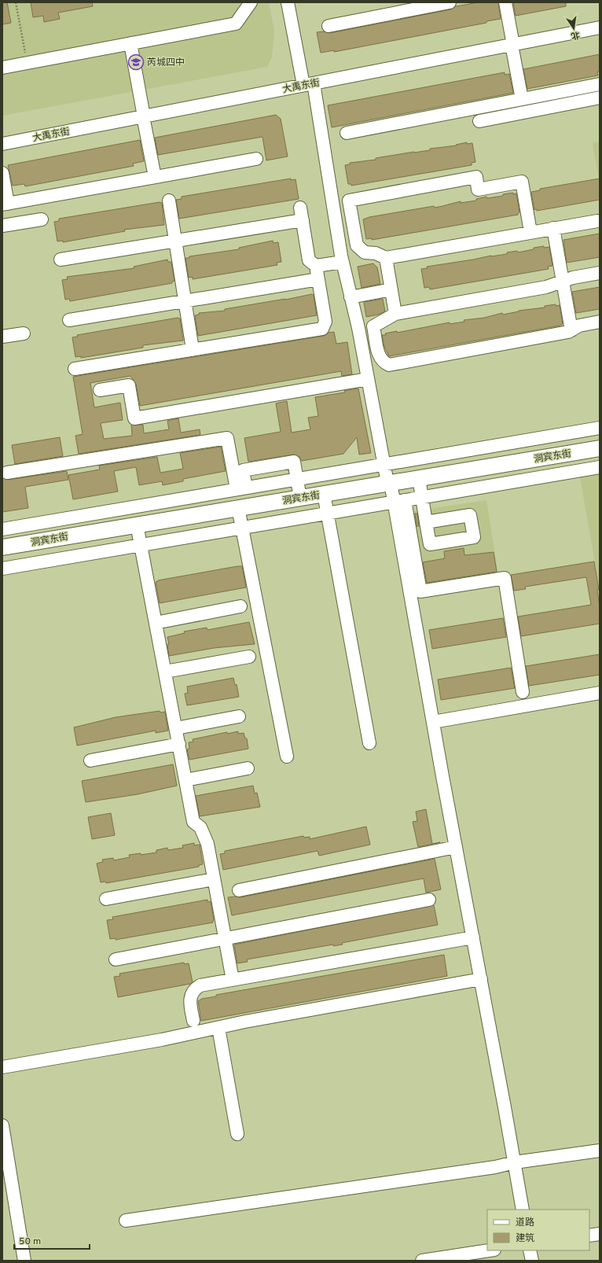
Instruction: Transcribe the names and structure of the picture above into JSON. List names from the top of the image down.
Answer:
{
  "streets": {
    "main road": ["洞宾东街"],
    "street": ["大禹东街"]
  },
  "places": {
    "school or university": ["芮城四中"]
  },
  "legend": ["道路", "建筑"],
  "scale_bar": "50 m",
  "north": "bottom"
}
